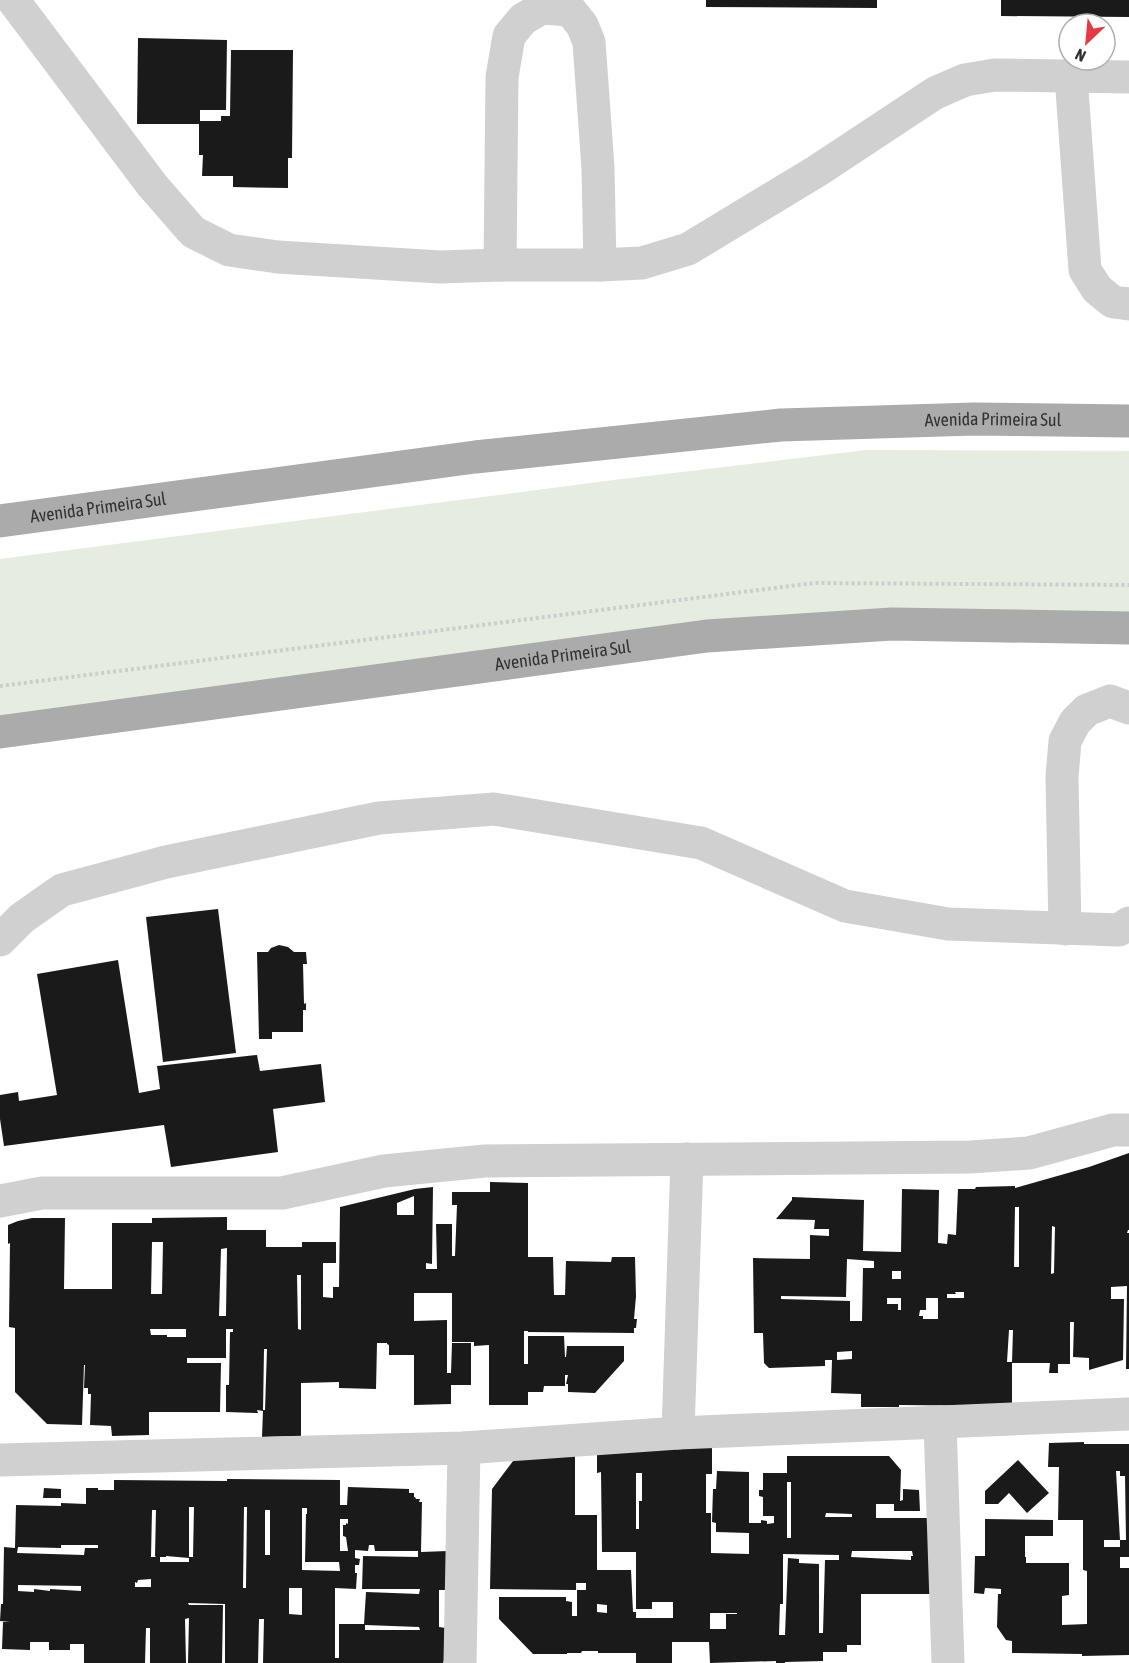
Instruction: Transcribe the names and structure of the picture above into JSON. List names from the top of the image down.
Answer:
{
  "streets": {
    "main road": ["Avenida Primeira Sul"]
  },
  "north": "bottom left"
}
